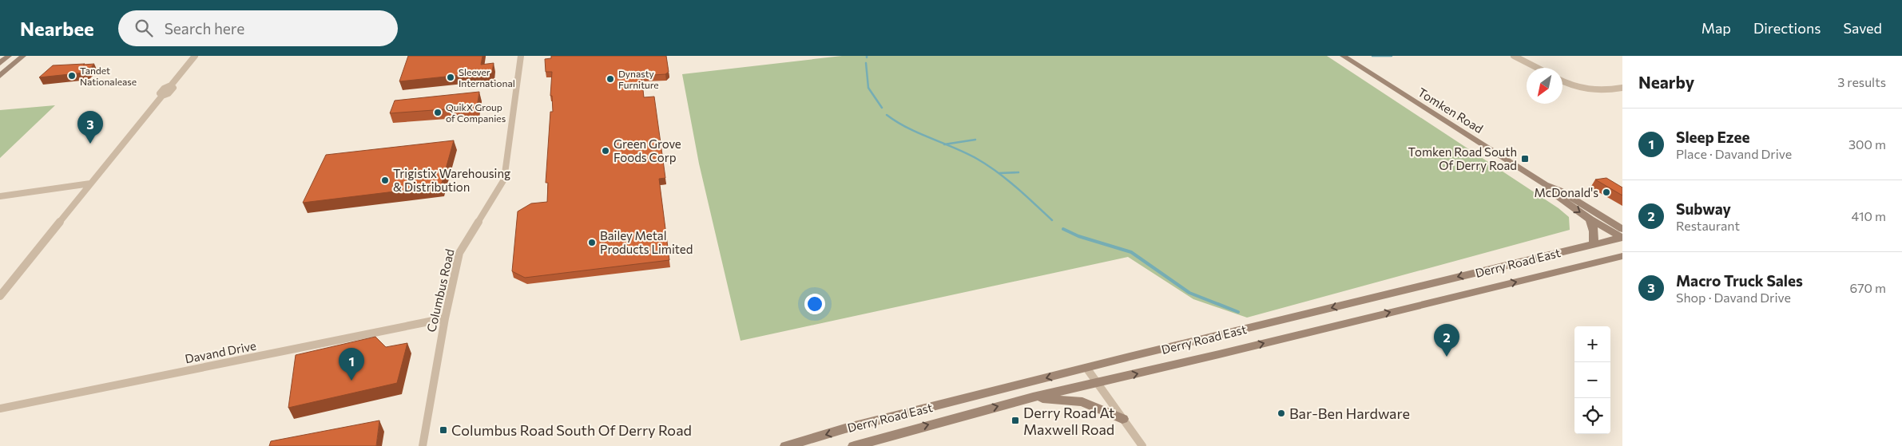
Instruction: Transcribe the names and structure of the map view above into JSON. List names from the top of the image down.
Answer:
{
  "streets": {
    "main road": ["Tomken Road", "Derry Road East"],
    "street": ["Columbus Road", "Davand Drive"]
  },
  "crossings": [
    ["Tomken Road", "Derry Road East"],
    ["Columbus Road", "Davand Drive"]
  ],
  "places": {
    "other": [
      "Tandet Nationalease",
      "Sleever International",
      "Dynasty Furniture",
      "QuikX Group of Companies",
      "Green Grove Foods Corp",
      "Trigistix Warehousing & Distribution",
      "McDonald's",
      "Bailey Metal Products Limited",
      "Bar-Ben Hardware"
    ],
    "transit": ["Tomken Road South Of Derry Road", "Derry Road At Maxwell Road", "Columbus Road South Of Derry Road"]
  },
  "north": "bottom left",
  "page": {
    "header": "Nearbee",
    "search": "Search here",
    "nav": ["Map", "Directions", "Saved"],
    "heading": ["Nearby", "3 results"],
    "list": [
      {
        "mark": "1",
        "name": "Sleep Ezee",
        "note": "Place · Davand Drive",
        "value": "300 m"
      },
      {
        "mark": "2",
        "name": "Subway",
        "note": "Restaurant",
        "value": "410 m"
      },
      {
        "mark": "3",
        "name": "Macro Truck Sales",
        "note": "Shop · Davand Drive",
        "value": "670 m"
      }
    ],
    "pins": ["3", "2", "1"],
    "map_buttons": ["+", "−"]
  }
}
